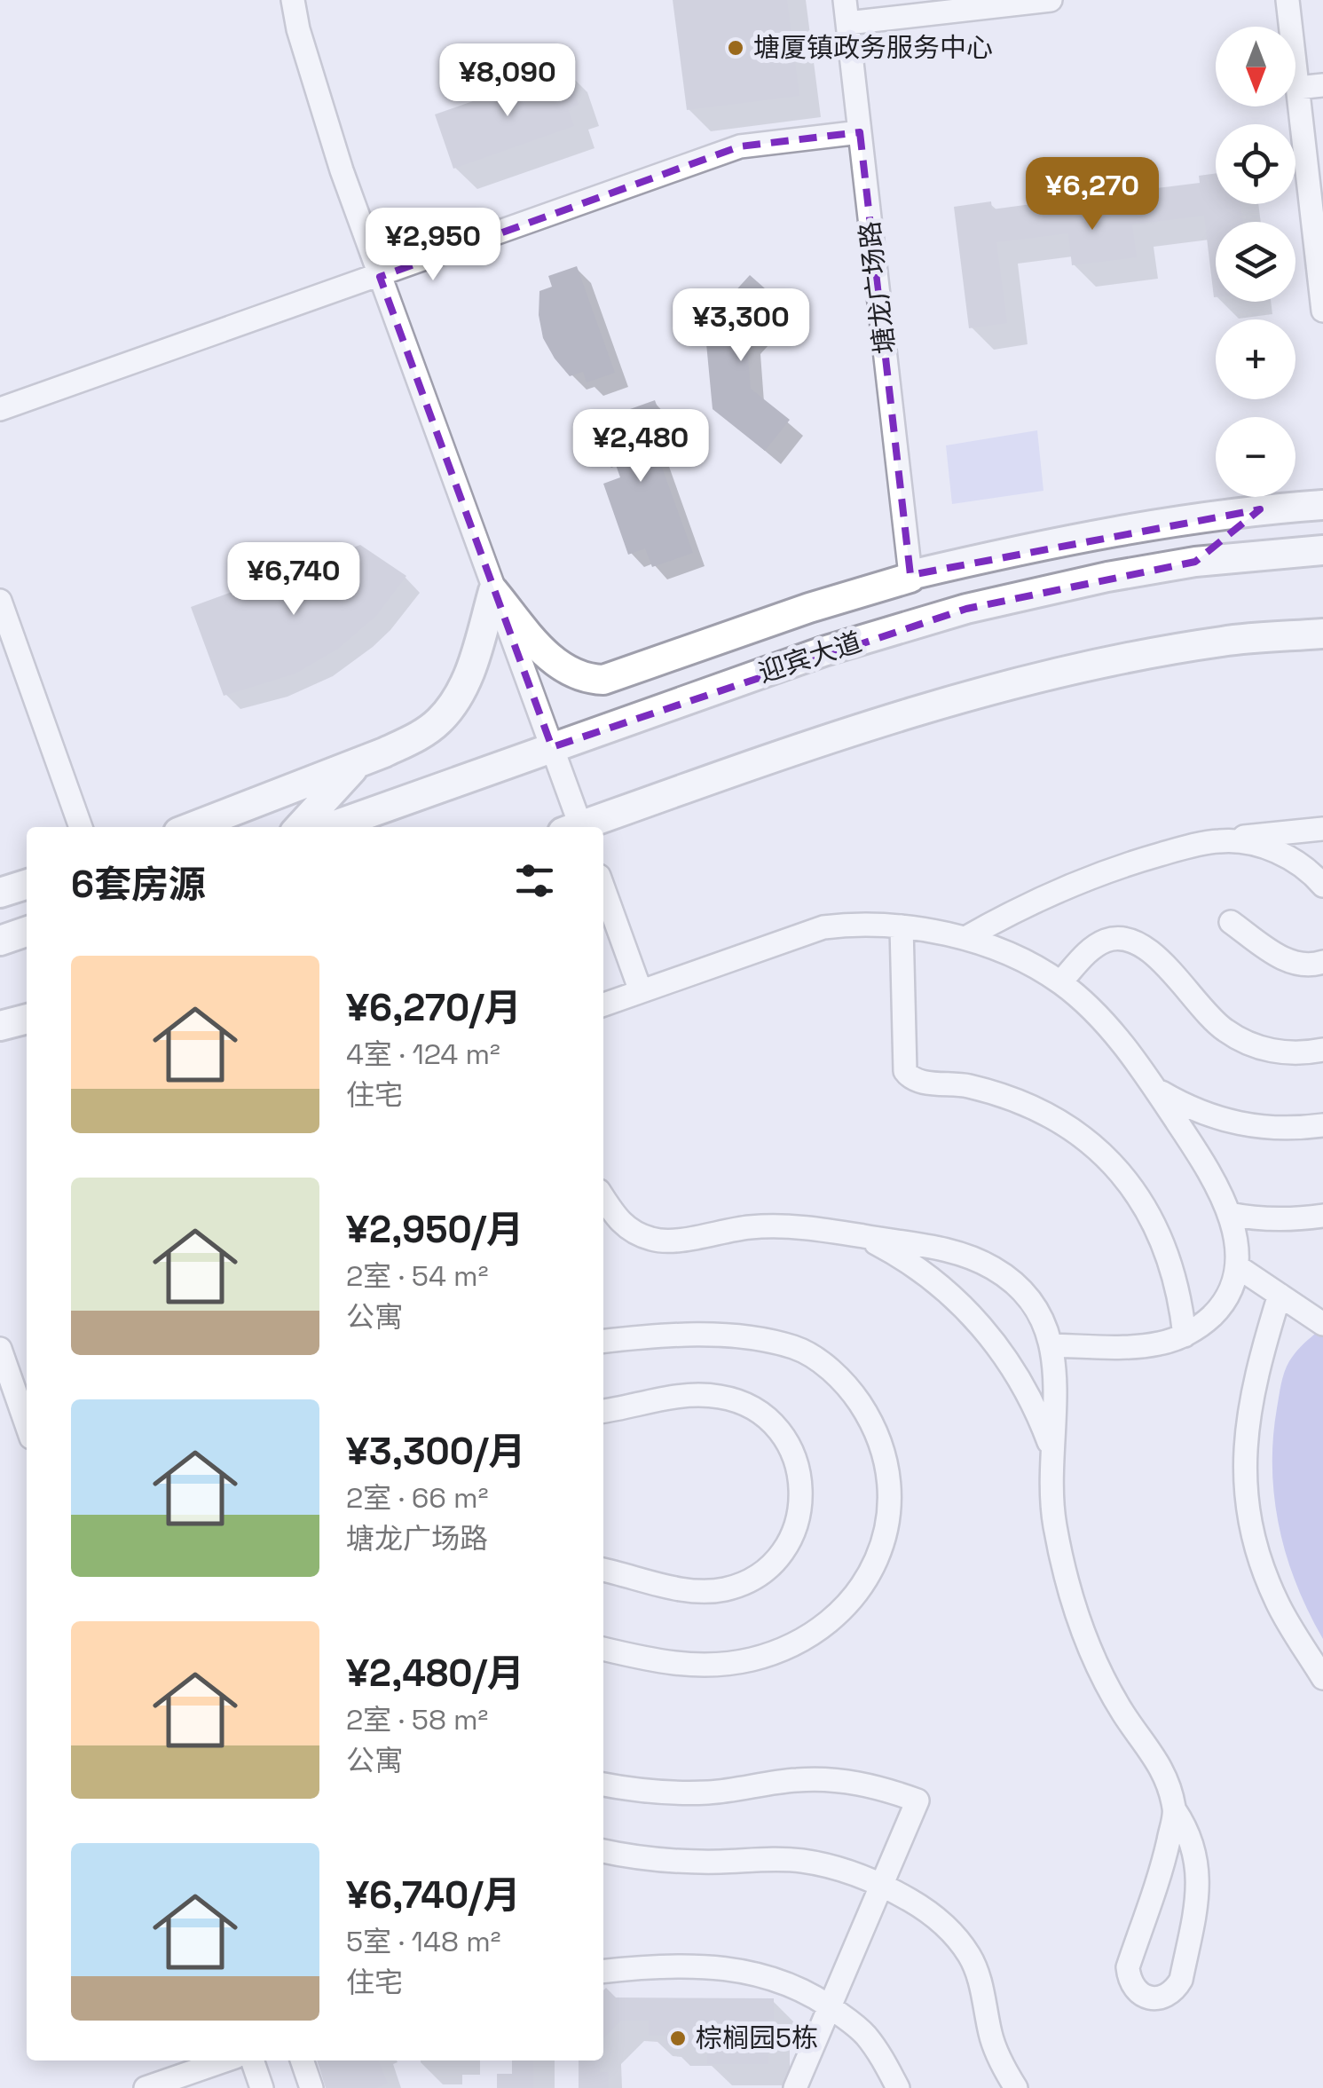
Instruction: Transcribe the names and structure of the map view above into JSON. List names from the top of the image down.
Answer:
{
  "streets": {
    "main road": ["迎宾大道"],
    "street": ["塘龙广场路"]
  },
  "places": ["塘厦镇政务服务中心", "棕榈园5栋"],
  "north": "bottom",
  "page": {
    "map_buttons": ["+", "−"],
    "price": [
      "¥8,090",
      "¥6,270",
      "¥2,950",
      "¥3,300",
      "¥2,480",
      "¥6,740"
    ],
    "heading": "6套房源",
    "list": [
      {
        "name": "¥6,270/月",
        "note": "4室 · 124 m² · 住宅"
      },
      {
        "name": "¥2,950/月",
        "note": "2室 · 54 m² · 公寓"
      },
      {
        "name": "¥3,300/月",
        "note": "2室 · 66 m² · 塘龙广场路"
      },
      {
        "name": "¥2,480/月",
        "note": "2室 · 58 m² · 公寓"
      },
      {
        "name": "¥6,740/月",
        "note": "5室 · 148 m² · 住宅"
      }
    ]
  }
}
